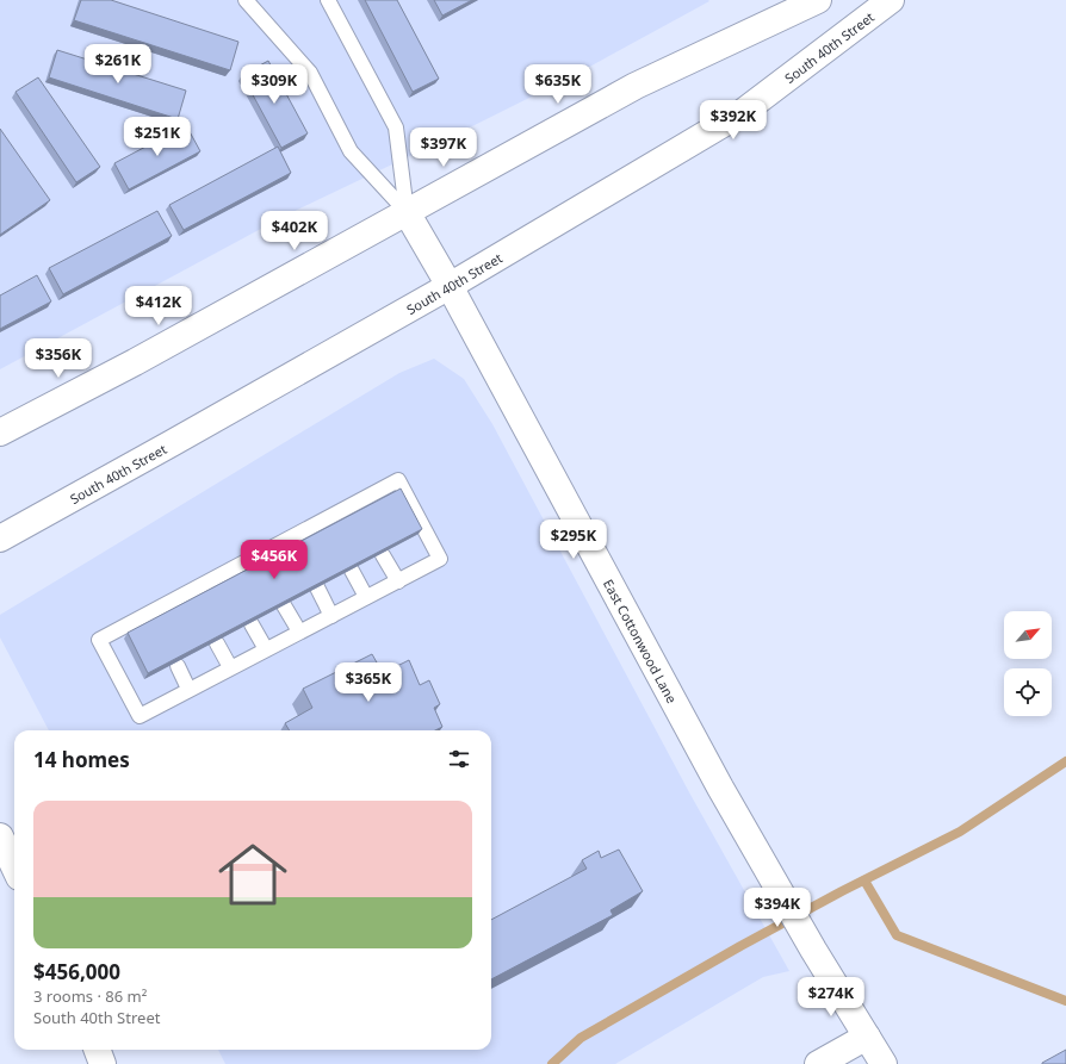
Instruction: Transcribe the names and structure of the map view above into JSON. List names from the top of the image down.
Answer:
{
  "streets": {
    "main road": ["South 40th Street", "East Cottonwood Lane"]
  },
  "crossings": [
    ["South 40th Street", "East Cottonwood Lane"]
  ],
  "north": "top right",
  "page": {
    "price": [
      "$261K",
      "$309K",
      "$635K",
      "$392K",
      "$251K",
      "$397K",
      "$402K",
      "$412K",
      "$356K",
      "$295K",
      "$456K",
      "$365K",
      "$394K",
      "$274K"
    ],
    "heading": "14 homes",
    "list": [
      {
        "name": "$456,000",
        "note": "3 rooms · 86 m² · South 40th Street"
      }
    ]
  }
}
